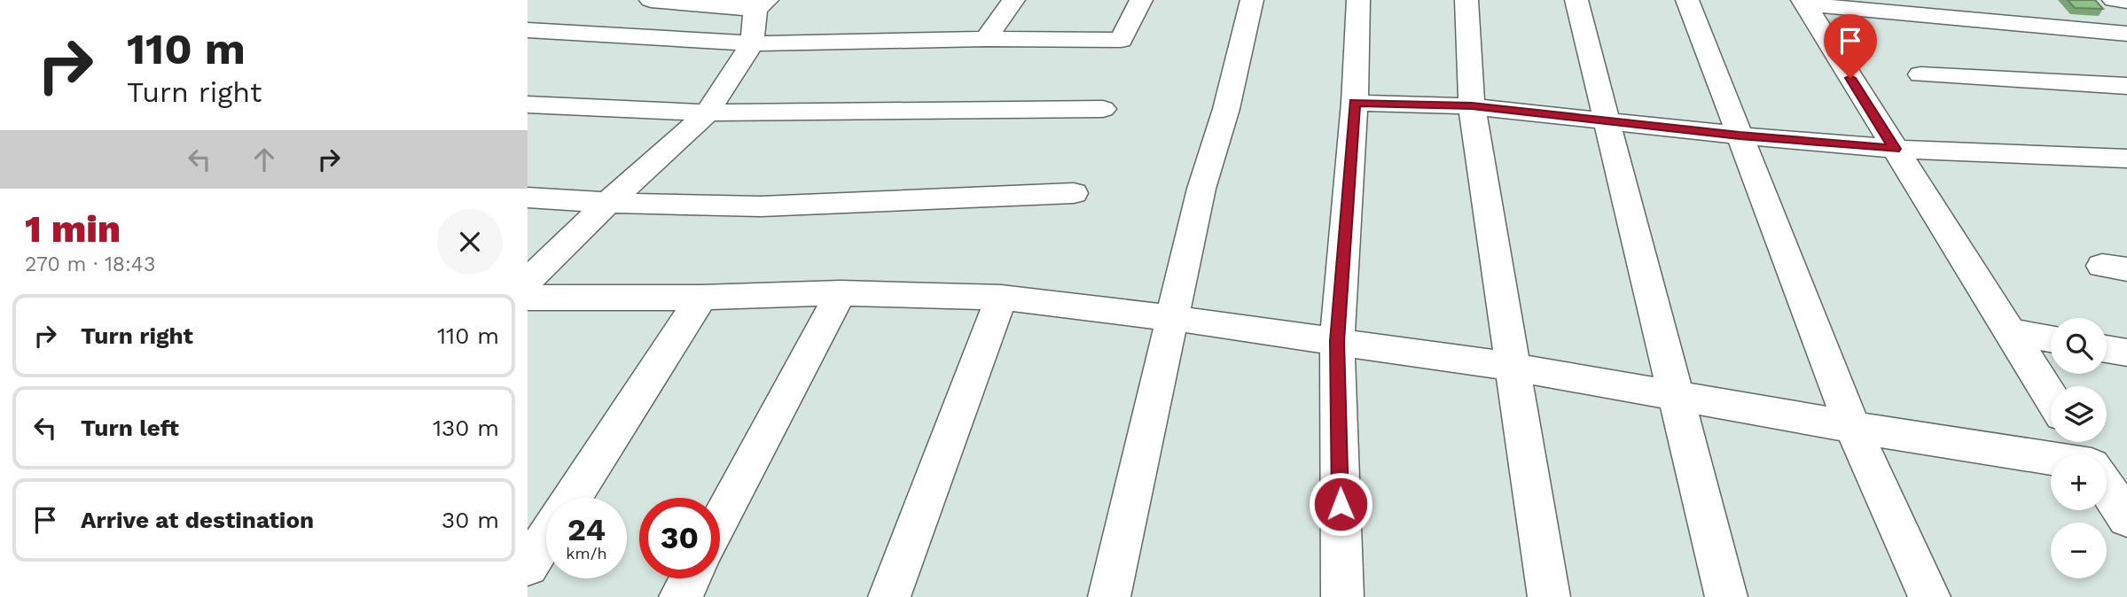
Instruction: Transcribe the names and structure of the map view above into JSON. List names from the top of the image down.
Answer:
{
  "page": {
    "turn": ["110 m", "Turn right"],
    "heading": ["1 min", "270 m · 18:43"],
    "list": [
      {
        "name": "Turn right",
        "value": "110 m"
      },
      {
        "name": "Turn left",
        "value": "130 m"
      },
      {
        "name": "Arrive at destination",
        "value": "30 m"
      }
    ],
    "map_buttons": ["+", "−"],
    "speed": "24 km/h",
    "limit": "30"
  }
}
